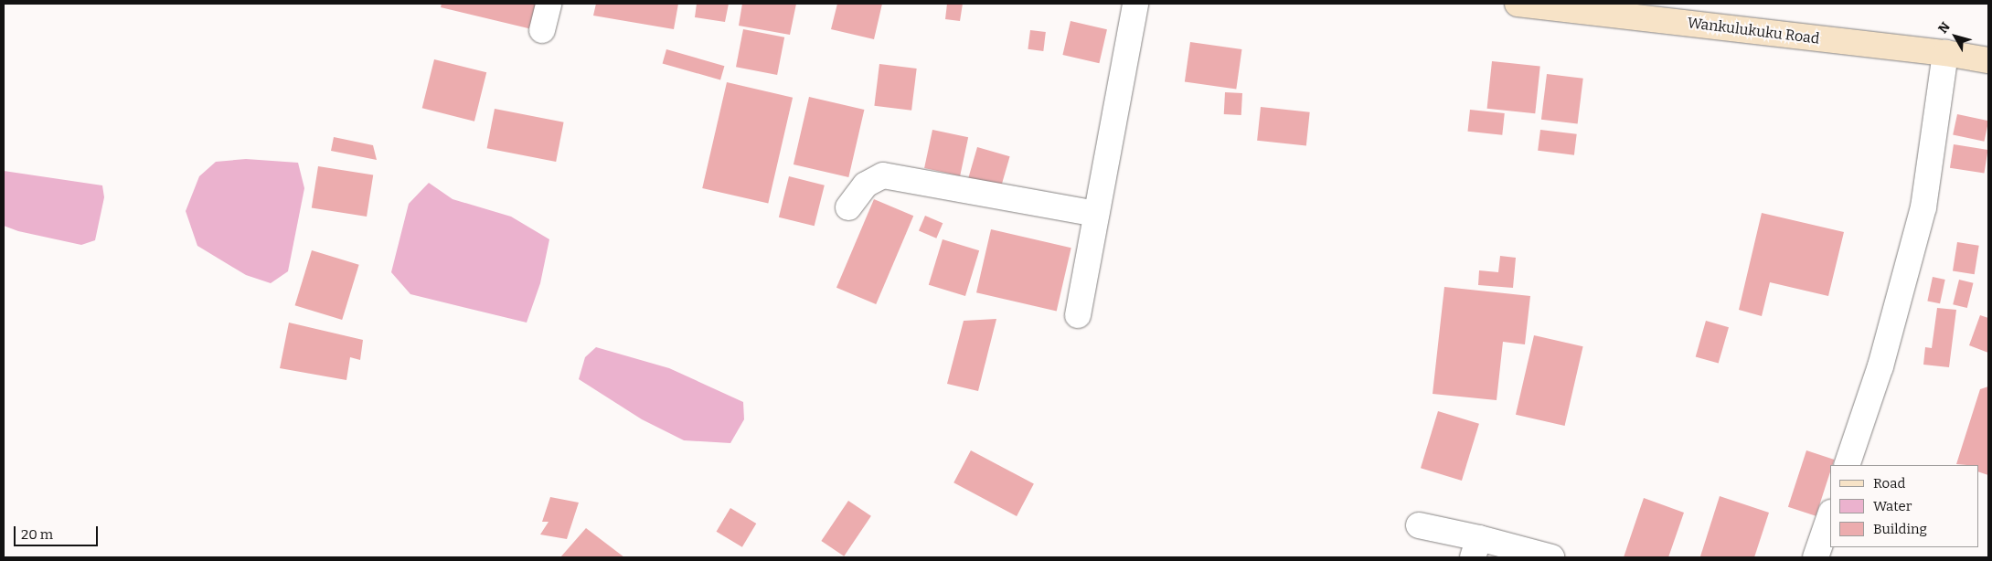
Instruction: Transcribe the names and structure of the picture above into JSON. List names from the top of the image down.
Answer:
{
  "streets": {
    "main road": ["Wankulukuku Road"]
  },
  "legend": ["Road", "Water", "Building"],
  "scale_bar": "20 m",
  "north": "top left"
}
